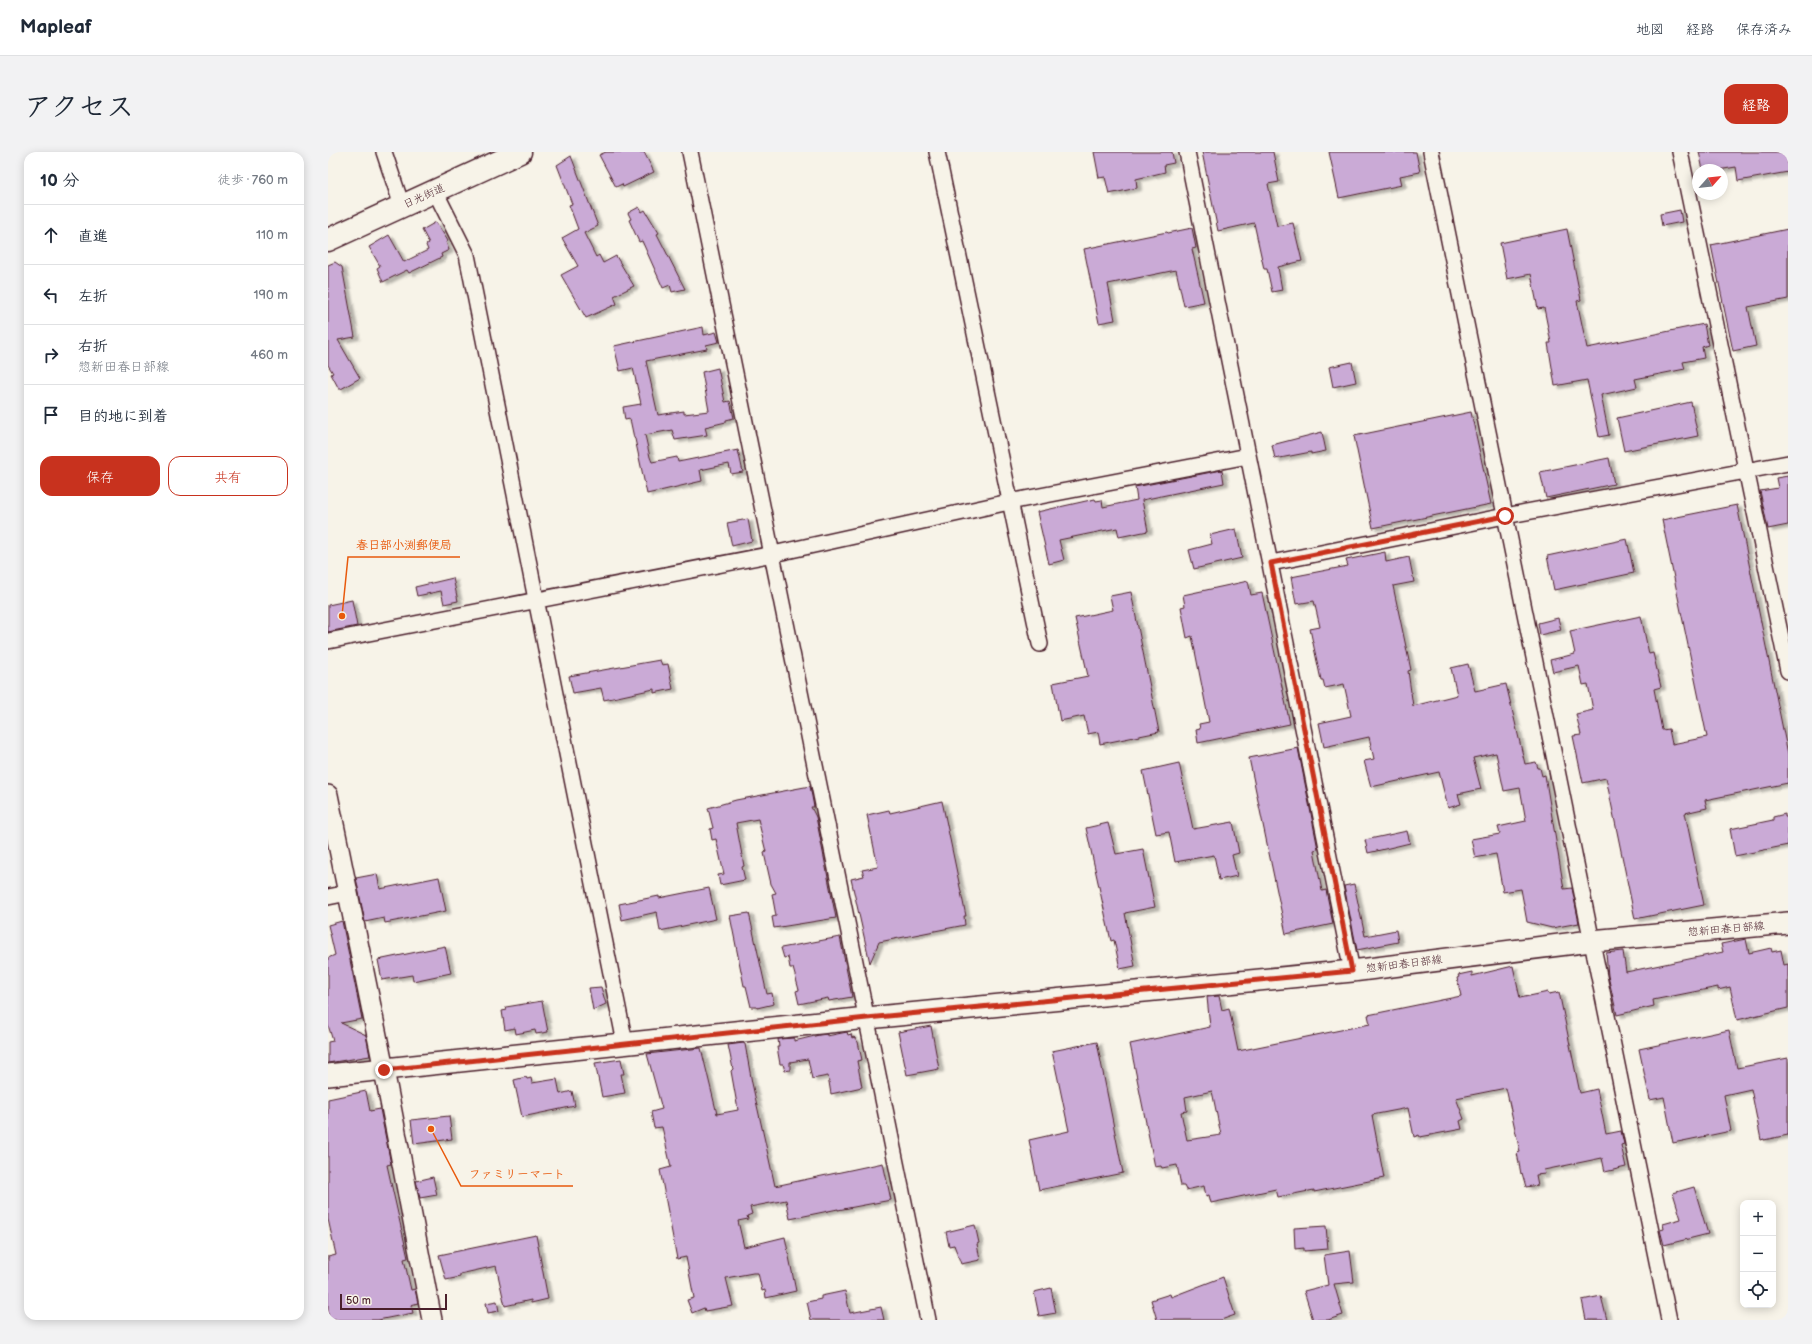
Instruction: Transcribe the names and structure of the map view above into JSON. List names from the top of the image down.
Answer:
{
  "streets": {
    "highway": ["日光街道"],
    "main road": ["惣新田春日部線"]
  },
  "places": ["春日部小渕郵便局", "ファミリーマート"],
  "scale_bar": "50 m",
  "north": "top right",
  "page": {
    "header": "Mapleaf",
    "nav": ["地図", "経路", "保存済み"],
    "title": "アクセス",
    "buttons": [
      "経路",
      ["保存", "共有"]
    ],
    "heading": ["10 分", "徒歩 · 760 m"],
    "list": [
      ["直進", "110 m"],
      ["左折", "190 m"],
      ["右折", "惣新田春日部線", "460 m"],
      "目的地に到着"
    ],
    "map_buttons": ["+", "−"],
    "scale": "50 m"
  }
}
